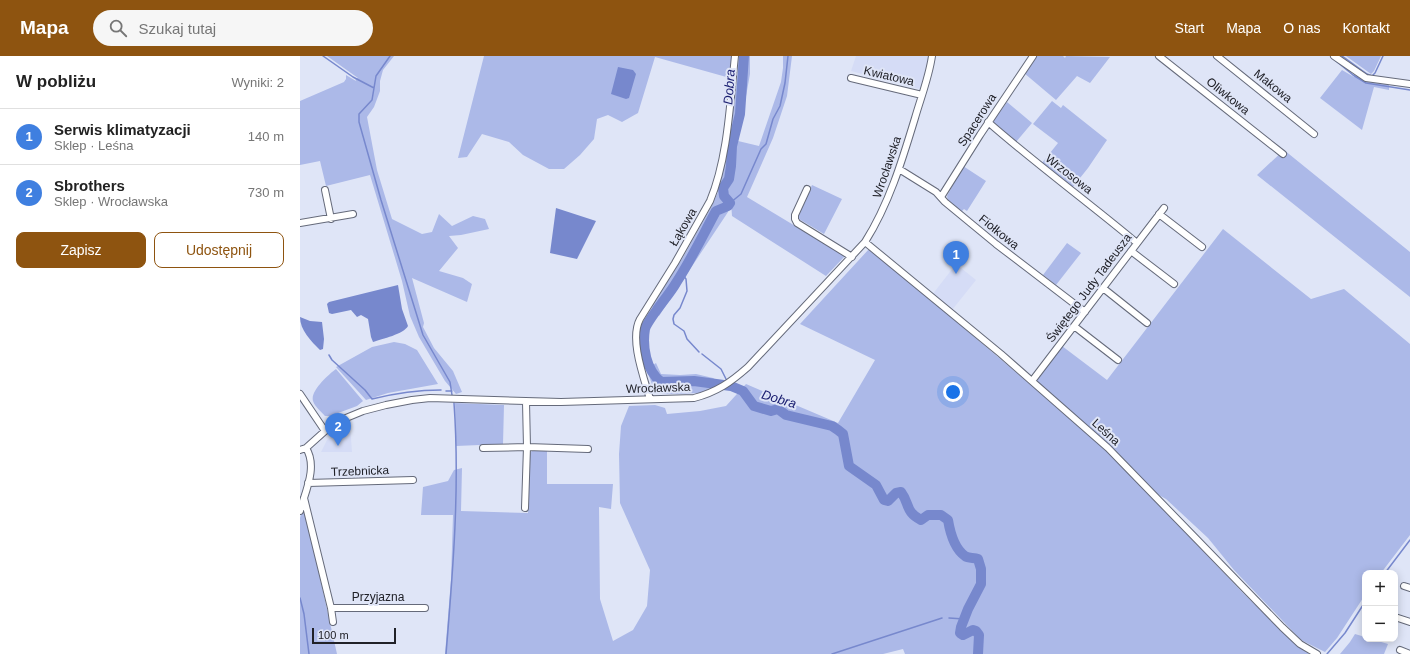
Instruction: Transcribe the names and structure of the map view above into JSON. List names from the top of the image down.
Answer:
{
  "streets": {
    "street": [
      "Kwiatowa",
      "Makowa",
      "Oliwkowa",
      "Spacerowa",
      "Wrocławska",
      "Wrzosowa",
      "Łąkowa",
      "Fiołkowa",
      "Świętego Judy Tadeusza",
      "Leśna",
      "Trzebnicka",
      "Przyjazna"
    ]
  },
  "crossings": [
    ["Kwiatowa", "Wrocławska"],
    ["Spacerowa", "Wrzosowa"],
    ["Spacerowa", "Fiołkowa"],
    ["Wrocławska", "Łąkowa"],
    ["Wrocławska", "Fiołkowa"],
    ["Wrocławska", "Leśna"],
    ["Wrzosowa", "Świętego Judy Tadeusza"],
    ["Fiołkowa", "Świętego Judy Tadeusza"],
    ["Świętego Judy Tadeusza", "Leśna"]
  ],
  "water": ["Dobra"],
  "scale_bar": "100 m",
  "page": {
    "header": "Mapa",
    "search": "Szukaj tutaj",
    "nav": [
      "Start",
      "Mapa",
      "O nas",
      "Kontakt"
    ],
    "heading": ["W pobliżu", "Wyniki: 2"],
    "list": [
      {
        "mark": "1",
        "name": "Serwis klimatyzacji",
        "note": "Sklep · Leśna",
        "value": "140 m"
      },
      {
        "mark": "2",
        "name": "Sbrothers",
        "note": "Sklep · Wrocławska",
        "value": "730 m"
      }
    ],
    "buttons": ["Zapisz", "Udostępnij"],
    "pins": ["1", "2"],
    "map_buttons": ["+", "−"],
    "scale": "100 m"
  }
}
